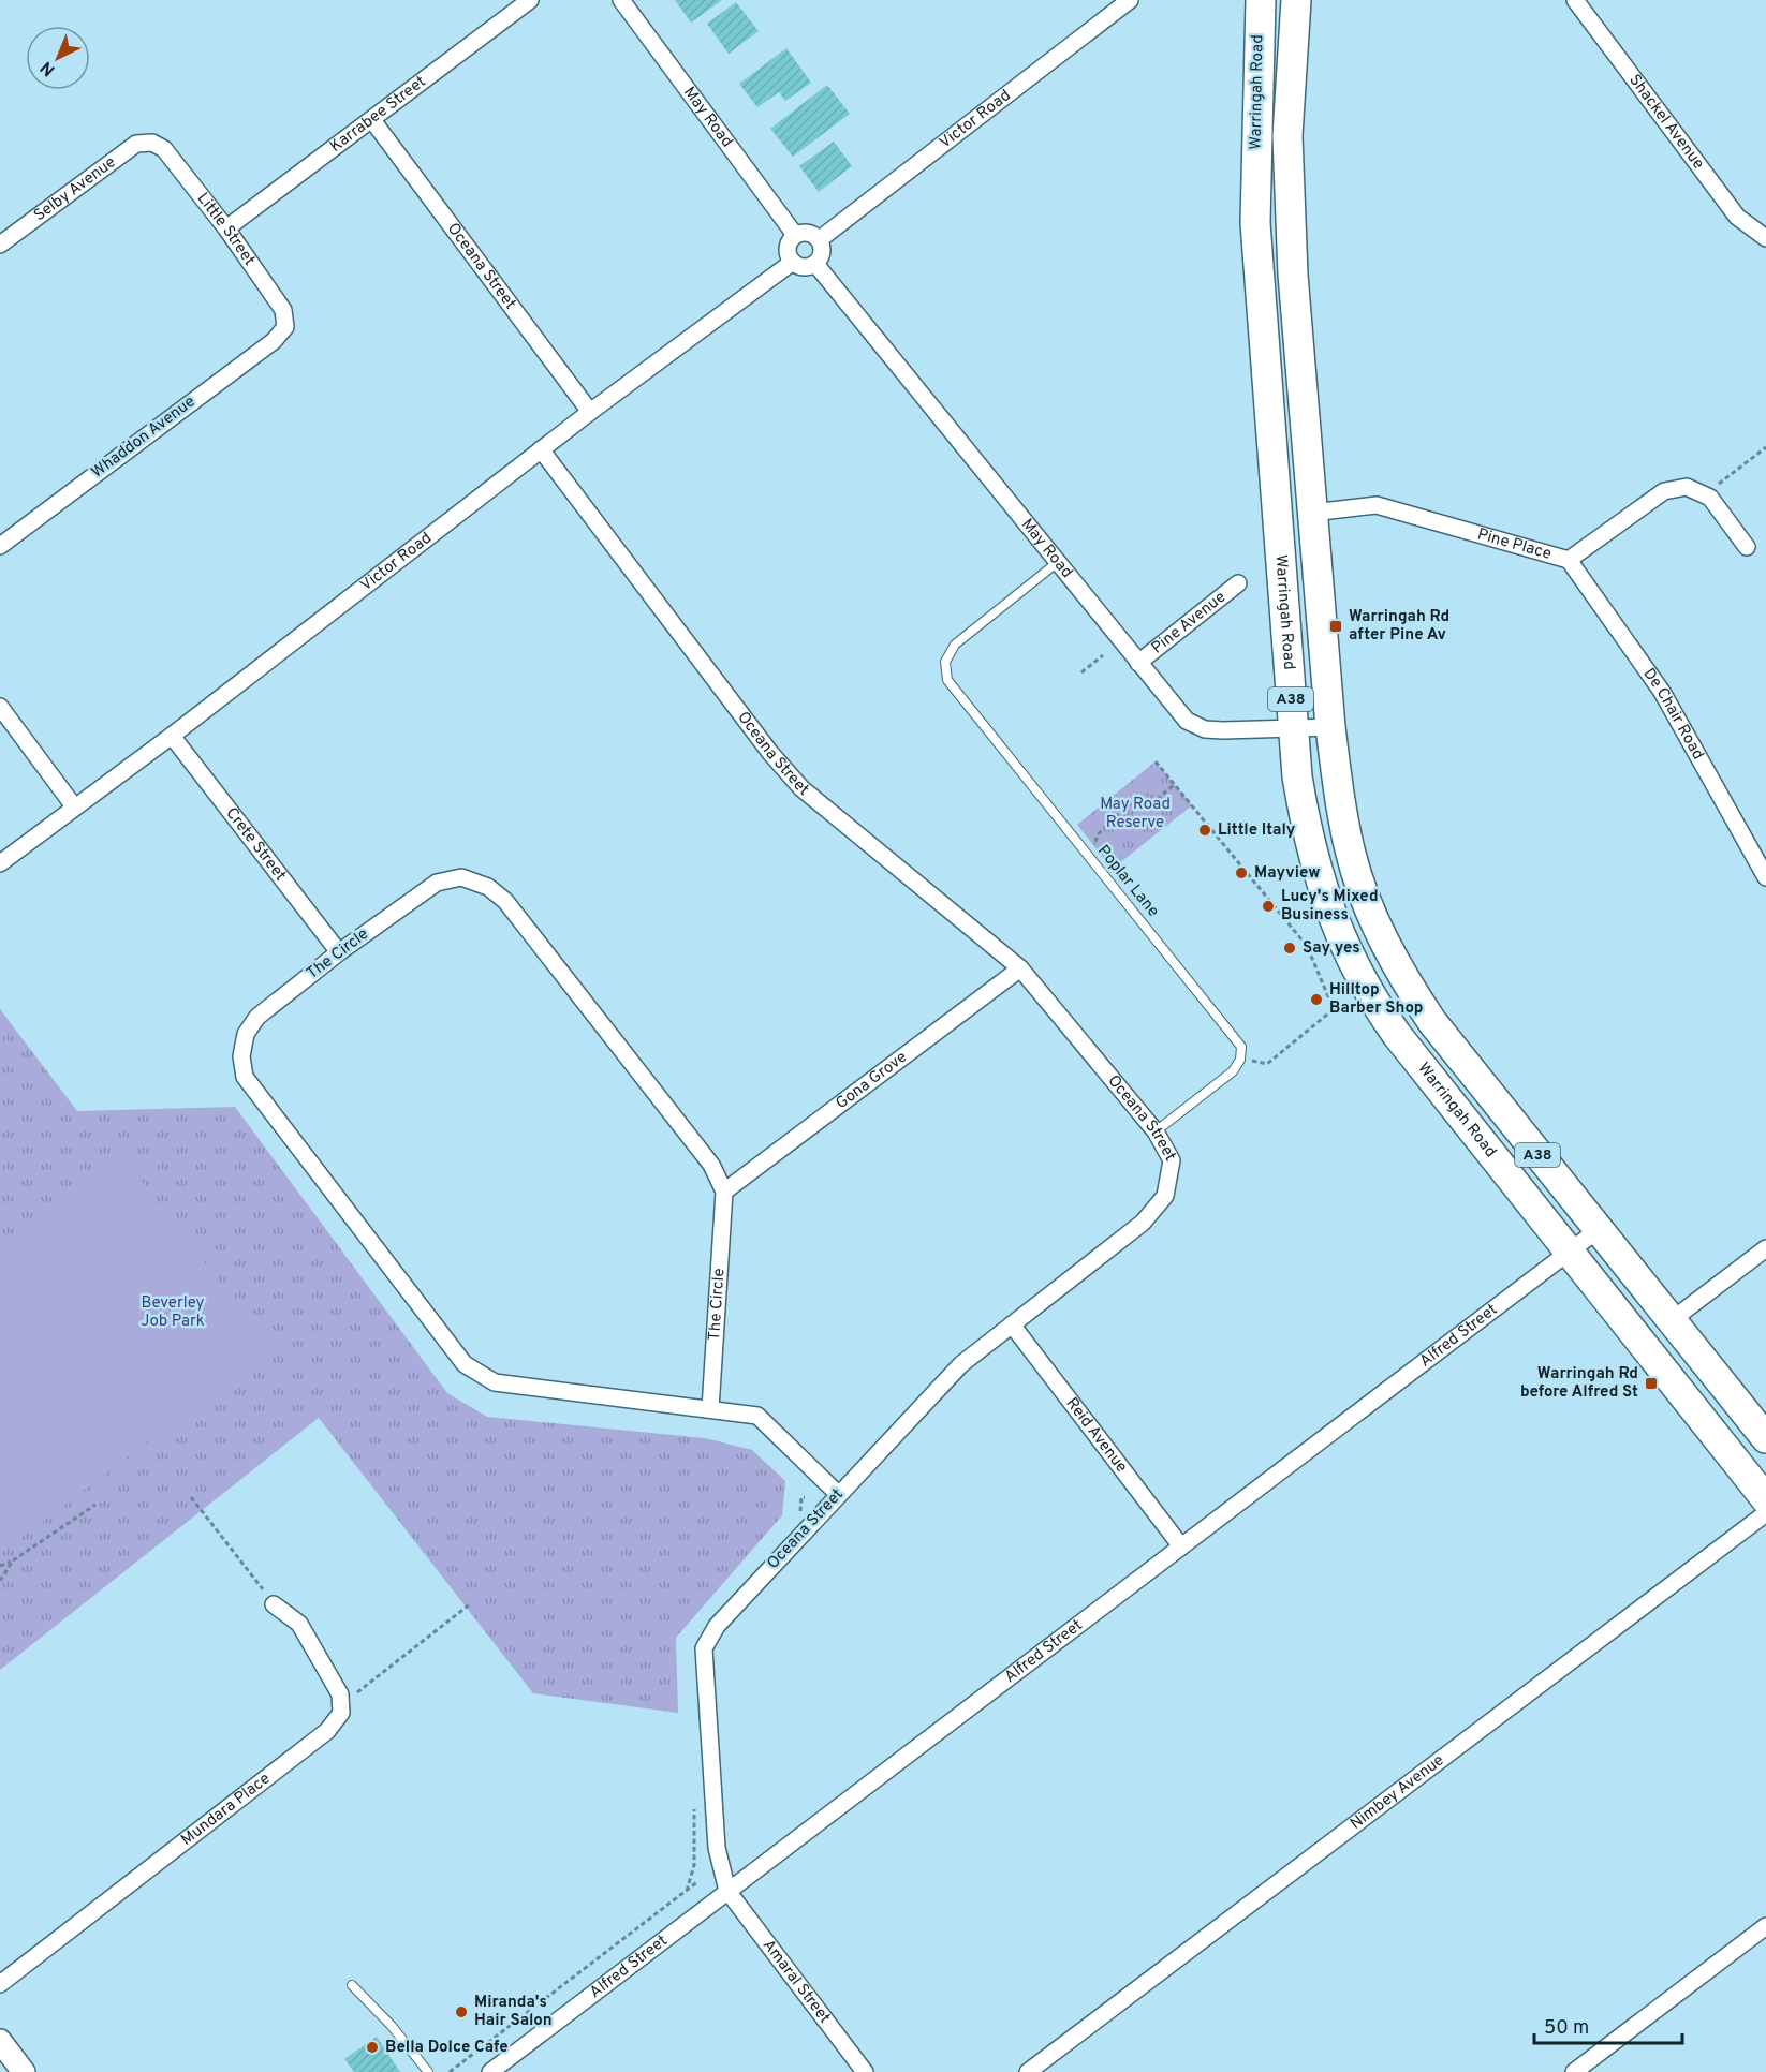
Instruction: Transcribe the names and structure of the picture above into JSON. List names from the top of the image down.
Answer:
{
  "streets": {
    "highway": ["Warringah Road", "A38"],
    "street": [
      "Karrabee Street",
      "May Road",
      "Victor Road",
      "Shackel Avenue",
      "Selby Avenue",
      "Little Street",
      "Oceana Street",
      "Whaddon Avenue",
      "Pine Place",
      "Pine Avenue",
      "De Chair Road",
      "Crete Street",
      "The Circle",
      "Gona Grove",
      "Alfred Street",
      "Reid Avenue",
      "Nimbey Avenue",
      "Mundara Place",
      "Amaral Street"
    ],
    "lane": ["Poplar Lane"]
  },
  "crossings": [
    ["Warringah Road", "May Road"],
    ["Warringah Road", "Pine Place"],
    ["Warringah Road", "Alfred Street"],
    ["Karrabee Street", "Little Street"],
    ["Karrabee Street", "Oceana Street"],
    ["May Road", "Victor Road"],
    ["May Road", "Pine Avenue"],
    ["May Road", "Poplar Lane"],
    ["Victor Road", "Oceana Street"],
    ["Victor Road", "Crete Street"],
    ["Selby Avenue", "Little Street"],
    ["Little Street", "Whaddon Avenue"],
    ["Oceana Street", "The Circle"],
    ["Oceana Street", "Gona Grove"],
    ["Oceana Street", "Alfred Street"],
    ["Oceana Street", "Reid Avenue"],
    ["Oceana Street", "Amaral Street"],
    ["Pine Place", "De Chair Road"],
    ["Crete Street", "The Circle"],
    ["The Circle", "Gona Grove"],
    ["Alfred Street", "Reid Avenue"],
    ["Alfred Street", "Amaral Street"]
  ],
  "parks": ["May Road Reserve", "Beverley Job Park"],
  "places": {
    "transit": ["Warringah Rd after Pine Av", "Warringah Rd before Alfred St"],
    "other": [
      "Little Italy",
      "Mayview",
      "Lucy's Mixed Business",
      "Say yes",
      "Hilltop Barber Shop",
      "Miranda's Hair Salon",
      "Bella Dolce Cafe"
    ]
  },
  "scale_bar": "50 m",
  "north": "bottom left"
}
